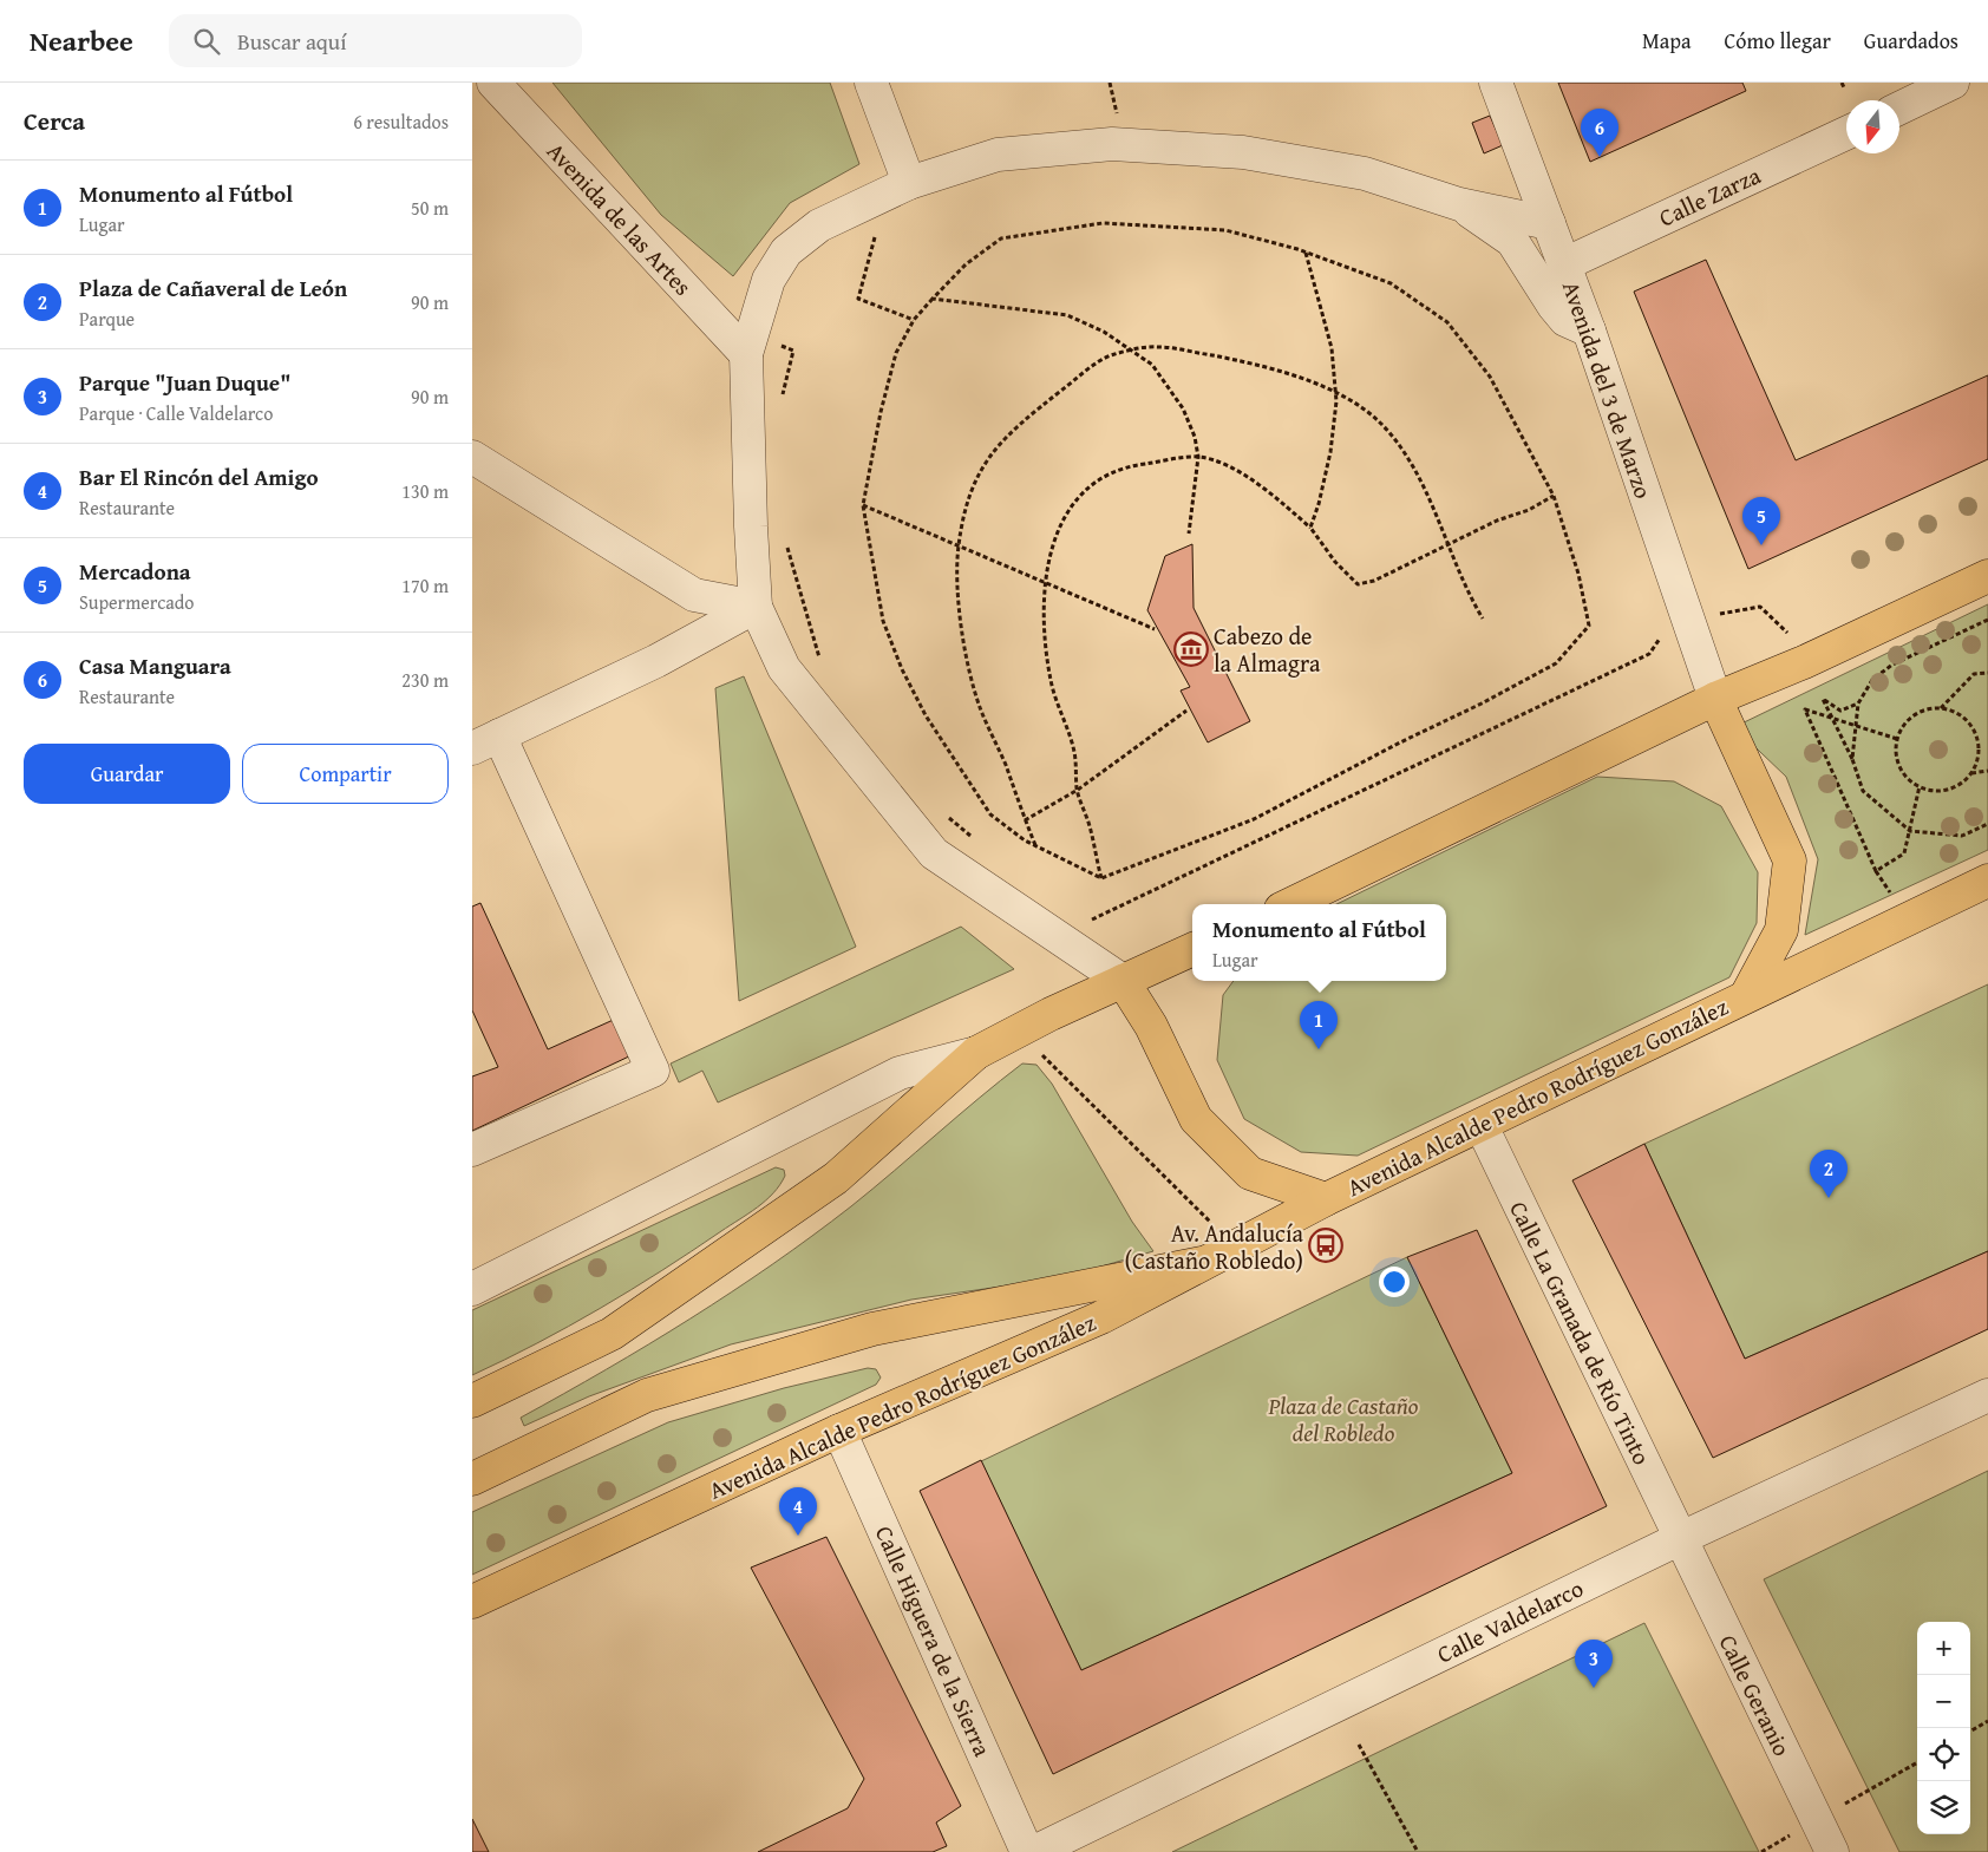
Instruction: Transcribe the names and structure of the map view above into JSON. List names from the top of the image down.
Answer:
{
  "streets": {
    "main road": ["Avenida Alcalde Pedro Rodríguez González"],
    "street": [
      "Calle Zarza",
      "Avenida de las Artes",
      "Avenida del 3 de Marzo",
      "Calle La Granada de Río Tinto",
      "Calle Valdelarco",
      "Calle Higuera de la Sierra",
      "Calle Geranio"
    ]
  },
  "crossings": [
    ["Calle Zarza", "Avenida del 3 de Marzo"],
    ["Avenida del 3 de Marzo", "Avenida Alcalde Pedro Rodríguez González"],
    ["Avenida Alcalde Pedro Rodríguez González", "Calle La Granada de Río Tinto"],
    ["Avenida Alcalde Pedro Rodríguez González", "Calle Higuera de la Sierra"],
    ["Calle La Granada de Río Tinto", "Calle Valdelarco"],
    ["Calle La Granada de Río Tinto", "Calle Geranio"],
    ["Calle Valdelarco", "Calle Geranio"]
  ],
  "parks": ["Plaza de Castaño del Robledo"],
  "places": {
    "museum": ["Cabezo de la Almagra"],
    "bus stop": ["Av. Andalucía (Castaño Robledo)"]
  },
  "north": "bottom",
  "page": {
    "header": "Nearbee",
    "search": "Buscar aquí",
    "nav": ["Mapa", "Cómo llegar", "Guardados"],
    "heading": ["Cerca", "6 resultados"],
    "pins": [
      "6",
      "5",
      "1",
      "2",
      "4",
      "3"
    ],
    "list": [
      {
        "mark": "1",
        "name": "Monumento al Fútbol",
        "note": "Lugar",
        "value": "50 m"
      },
      {
        "mark": "2",
        "name": "Plaza de Cañaveral de León",
        "note": "Parque",
        "value": "90 m"
      },
      {
        "mark": "3",
        "name": "Parque \"Juan Duque\"",
        "note": "Parque · Calle Valdelarco",
        "value": "90 m"
      },
      {
        "mark": "4",
        "name": "Bar El Rincón del Amigo",
        "note": "Restaurante",
        "value": "130 m"
      },
      {
        "mark": "5",
        "name": "Mercadona",
        "note": "Supermercado",
        "value": "170 m"
      },
      {
        "mark": "6",
        "name": "Casa Manguara",
        "note": "Restaurante",
        "value": "230 m"
      }
    ],
    "buttons": ["Guardar", "Compartir"],
    "popup": ["Monumento al Fútbol", "Lugar"],
    "map_buttons": ["+", "−"]
  }
}
